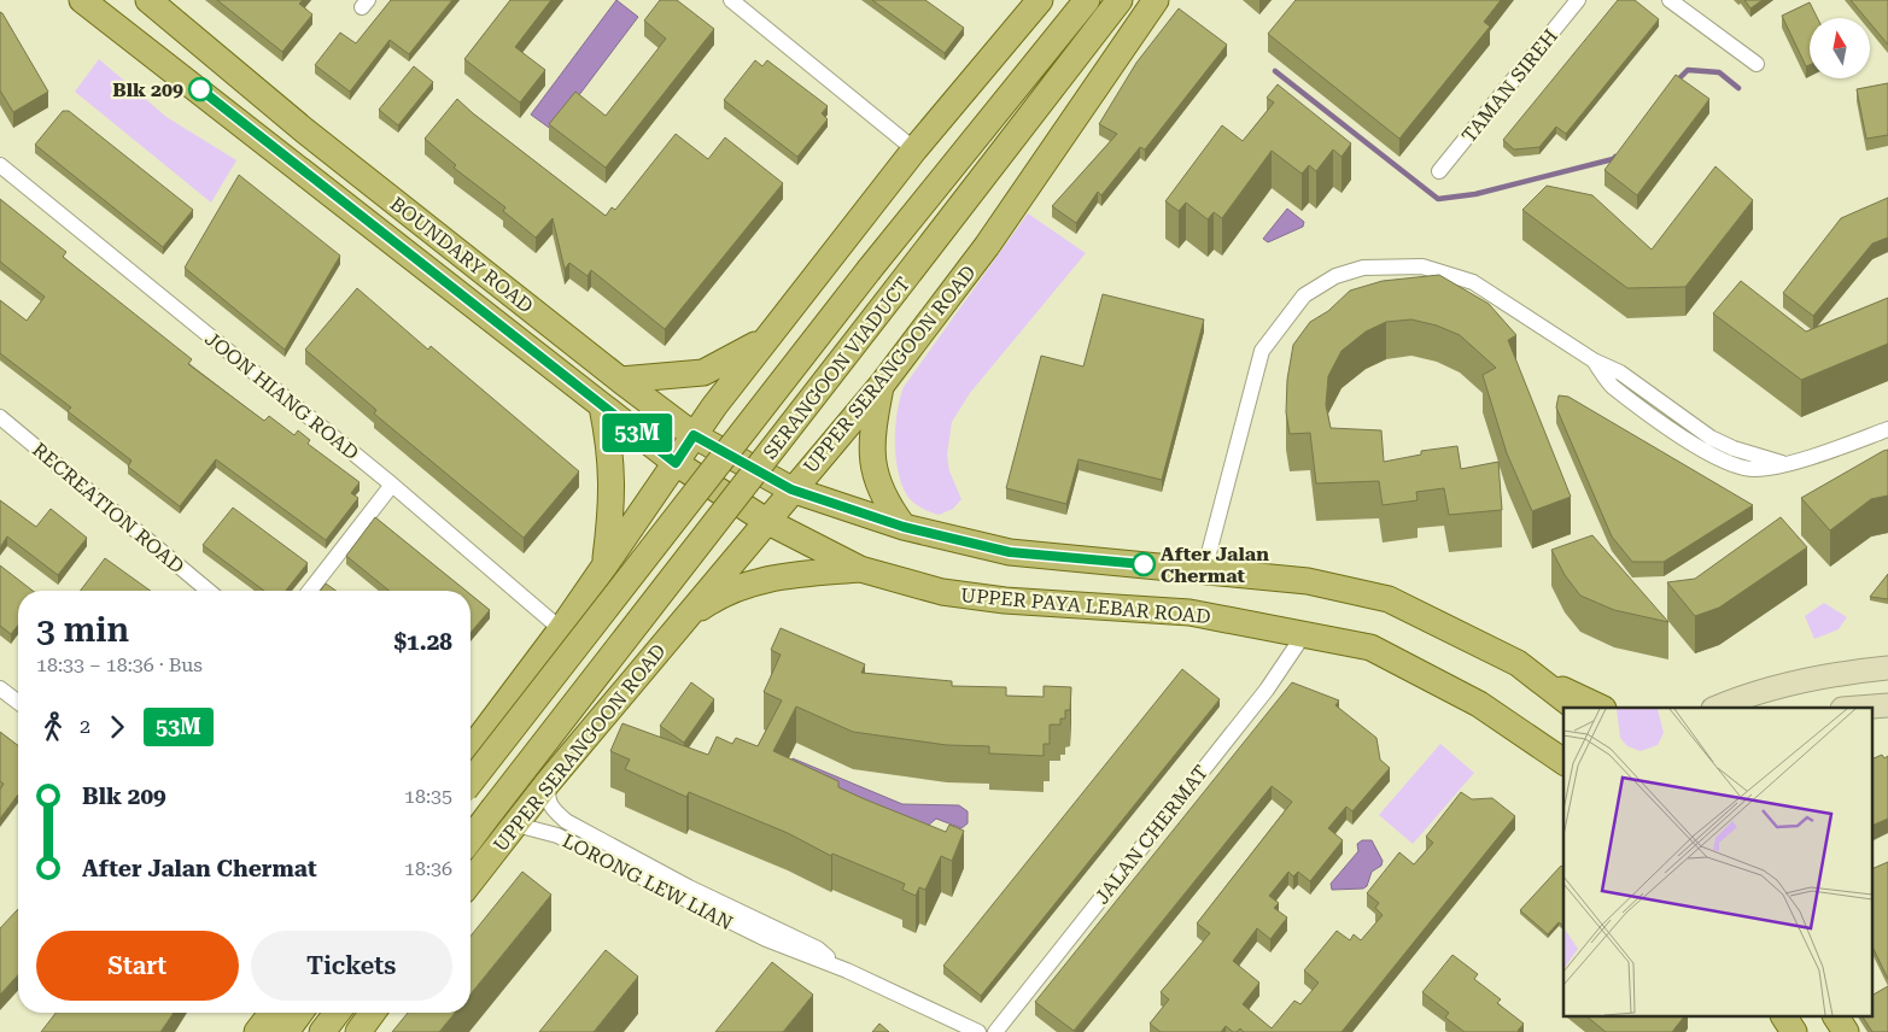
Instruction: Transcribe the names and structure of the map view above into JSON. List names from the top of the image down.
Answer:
{
  "streets": {
    "main road": [
      "BOUNDARY ROAD",
      "SERANGOON VIADUCT",
      "UPPER SERANGOON ROAD",
      "UPPER PAYA LEBAR ROAD"
    ],
    "street": [
      "TAMAN SIREH",
      "JOON HIANG ROAD",
      "RECREATION ROAD",
      "JALAN CHERMAT",
      "LORONG LEW LIAN"
    ]
  },
  "crossings": [
    ["BOUNDARY ROAD", "UPPER SERANGOON ROAD"],
    ["BOUNDARY ROAD", "UPPER PAYA LEBAR ROAD"],
    ["UPPER SERANGOON ROAD", "UPPER PAYA LEBAR ROAD"],
    ["UPPER SERANGOON ROAD", "LORONG LEW LIAN"],
    ["UPPER PAYA LEBAR ROAD", "JALAN CHERMAT"]
  ],
  "places": ["Blk 209", "After Jalan Chermat"],
  "lines": ["bus line 53M"],
  "north": "top",
  "page": {
    "on_map": "53M",
    "heading": ["3 min", "18:33 – 18:36 · Bus", "$1.28"],
    "legs": ["2", "53M"],
    "list": [
      {
        "name": "Blk 209",
        "value": "18:35"
      },
      {
        "name": "After Jalan Chermat",
        "value": "18:36"
      }
    ],
    "buttons": ["Start", "Tickets"]
  }
}
